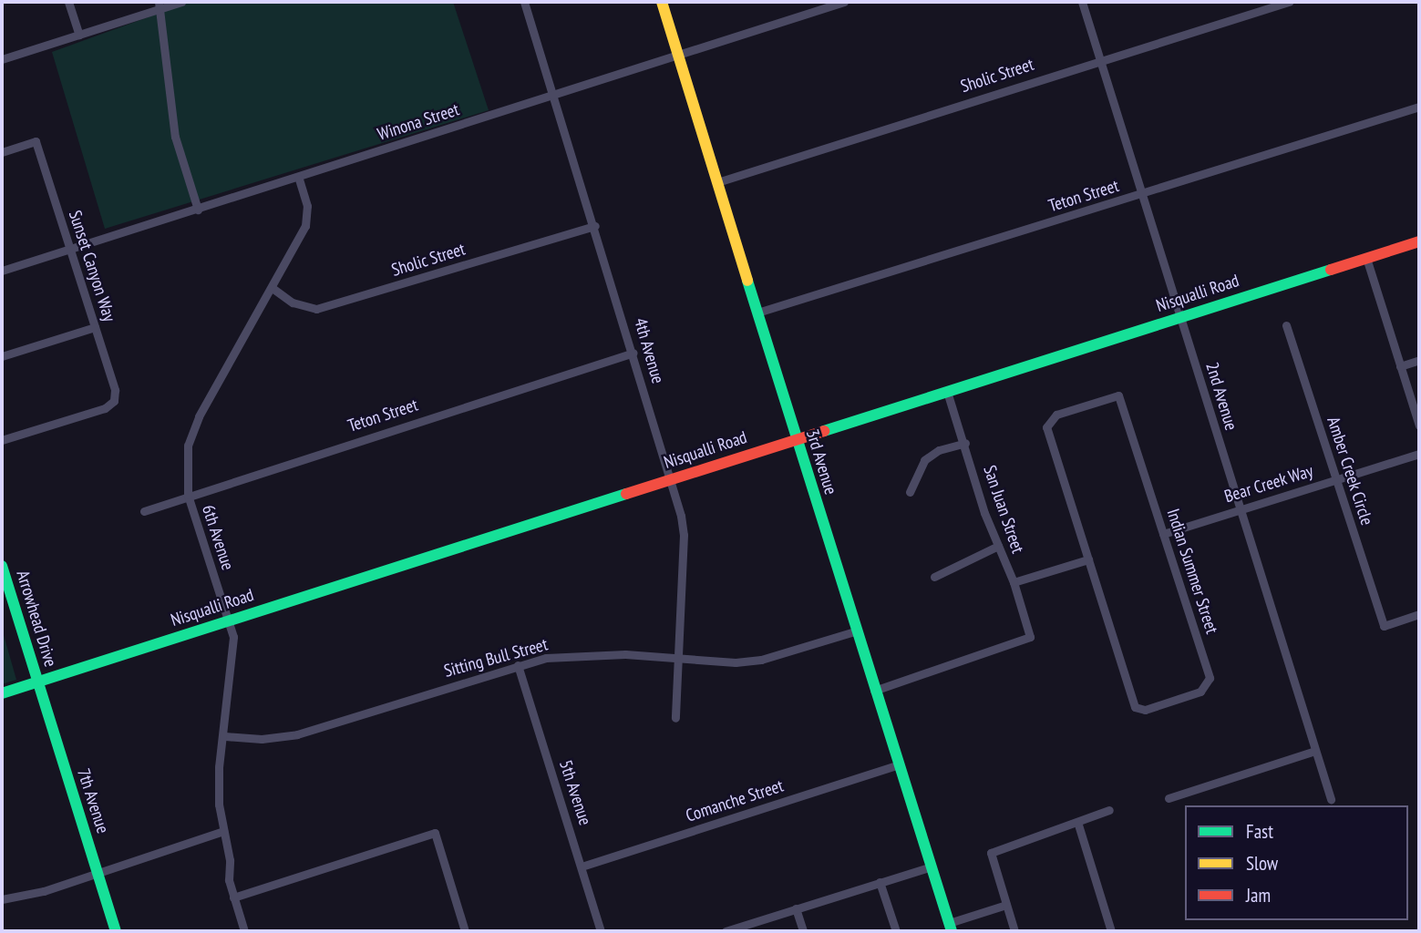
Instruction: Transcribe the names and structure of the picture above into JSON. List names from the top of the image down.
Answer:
{
  "streets": {
    "main road": [
      "Nisqualli Road",
      "3rd Avenue",
      "Arrowhead Drive",
      "7th Avenue"
    ],
    "street": [
      "Sholic Street",
      "Winona Street",
      "Teton Street",
      "Sunset Canyon Way",
      "4th Avenue",
      "2nd Avenue",
      "Amber Creek Circle",
      "Bear Creek Way",
      "San Juan Street",
      "6th Avenue",
      "Indian Summer Street",
      "Sitting Bull Street",
      "5th Avenue",
      "Comanche Street"
    ]
  },
  "crossings": [
    ["Sholic Street", "4th Avenue"],
    ["Sholic Street", "2nd Avenue"],
    ["Sholic Street", "3rd Avenue"],
    ["Sholic Street", "6th Avenue"],
    ["Winona Street", "Sunset Canyon Way"],
    ["Winona Street", "4th Avenue"],
    ["Winona Street", "3rd Avenue"],
    ["Winona Street", "6th Avenue"],
    ["Teton Street", "4th Avenue"],
    ["Teton Street", "2nd Avenue"],
    ["Teton Street", "3rd Avenue"],
    ["Teton Street", "6th Avenue"],
    ["Nisqualli Road", "4th Avenue"],
    ["Nisqualli Road", "2nd Avenue"],
    ["Nisqualli Road", "3rd Avenue"],
    ["Nisqualli Road", "San Juan Street"],
    ["Nisqualli Road", "6th Avenue"],
    ["Nisqualli Road", "Arrowhead Drive"],
    ["Nisqualli Road", "7th Avenue"],
    ["4th Avenue", "Sitting Bull Street"],
    ["2nd Avenue", "Bear Creek Way"],
    ["3rd Avenue", "San Juan Street"],
    ["3rd Avenue", "Sitting Bull Street"],
    ["3rd Avenue", "Comanche Street"],
    ["Amber Creek Circle", "Bear Creek Way"],
    ["Bear Creek Way", "Indian Summer Street"],
    ["6th Avenue", "Sitting Bull Street"],
    ["Arrowhead Drive", "7th Avenue"],
    ["Sitting Bull Street", "5th Avenue"],
    ["5th Avenue", "Comanche Street"]
  ],
  "legend": ["Fast", "Slow", "Jam"]
}
